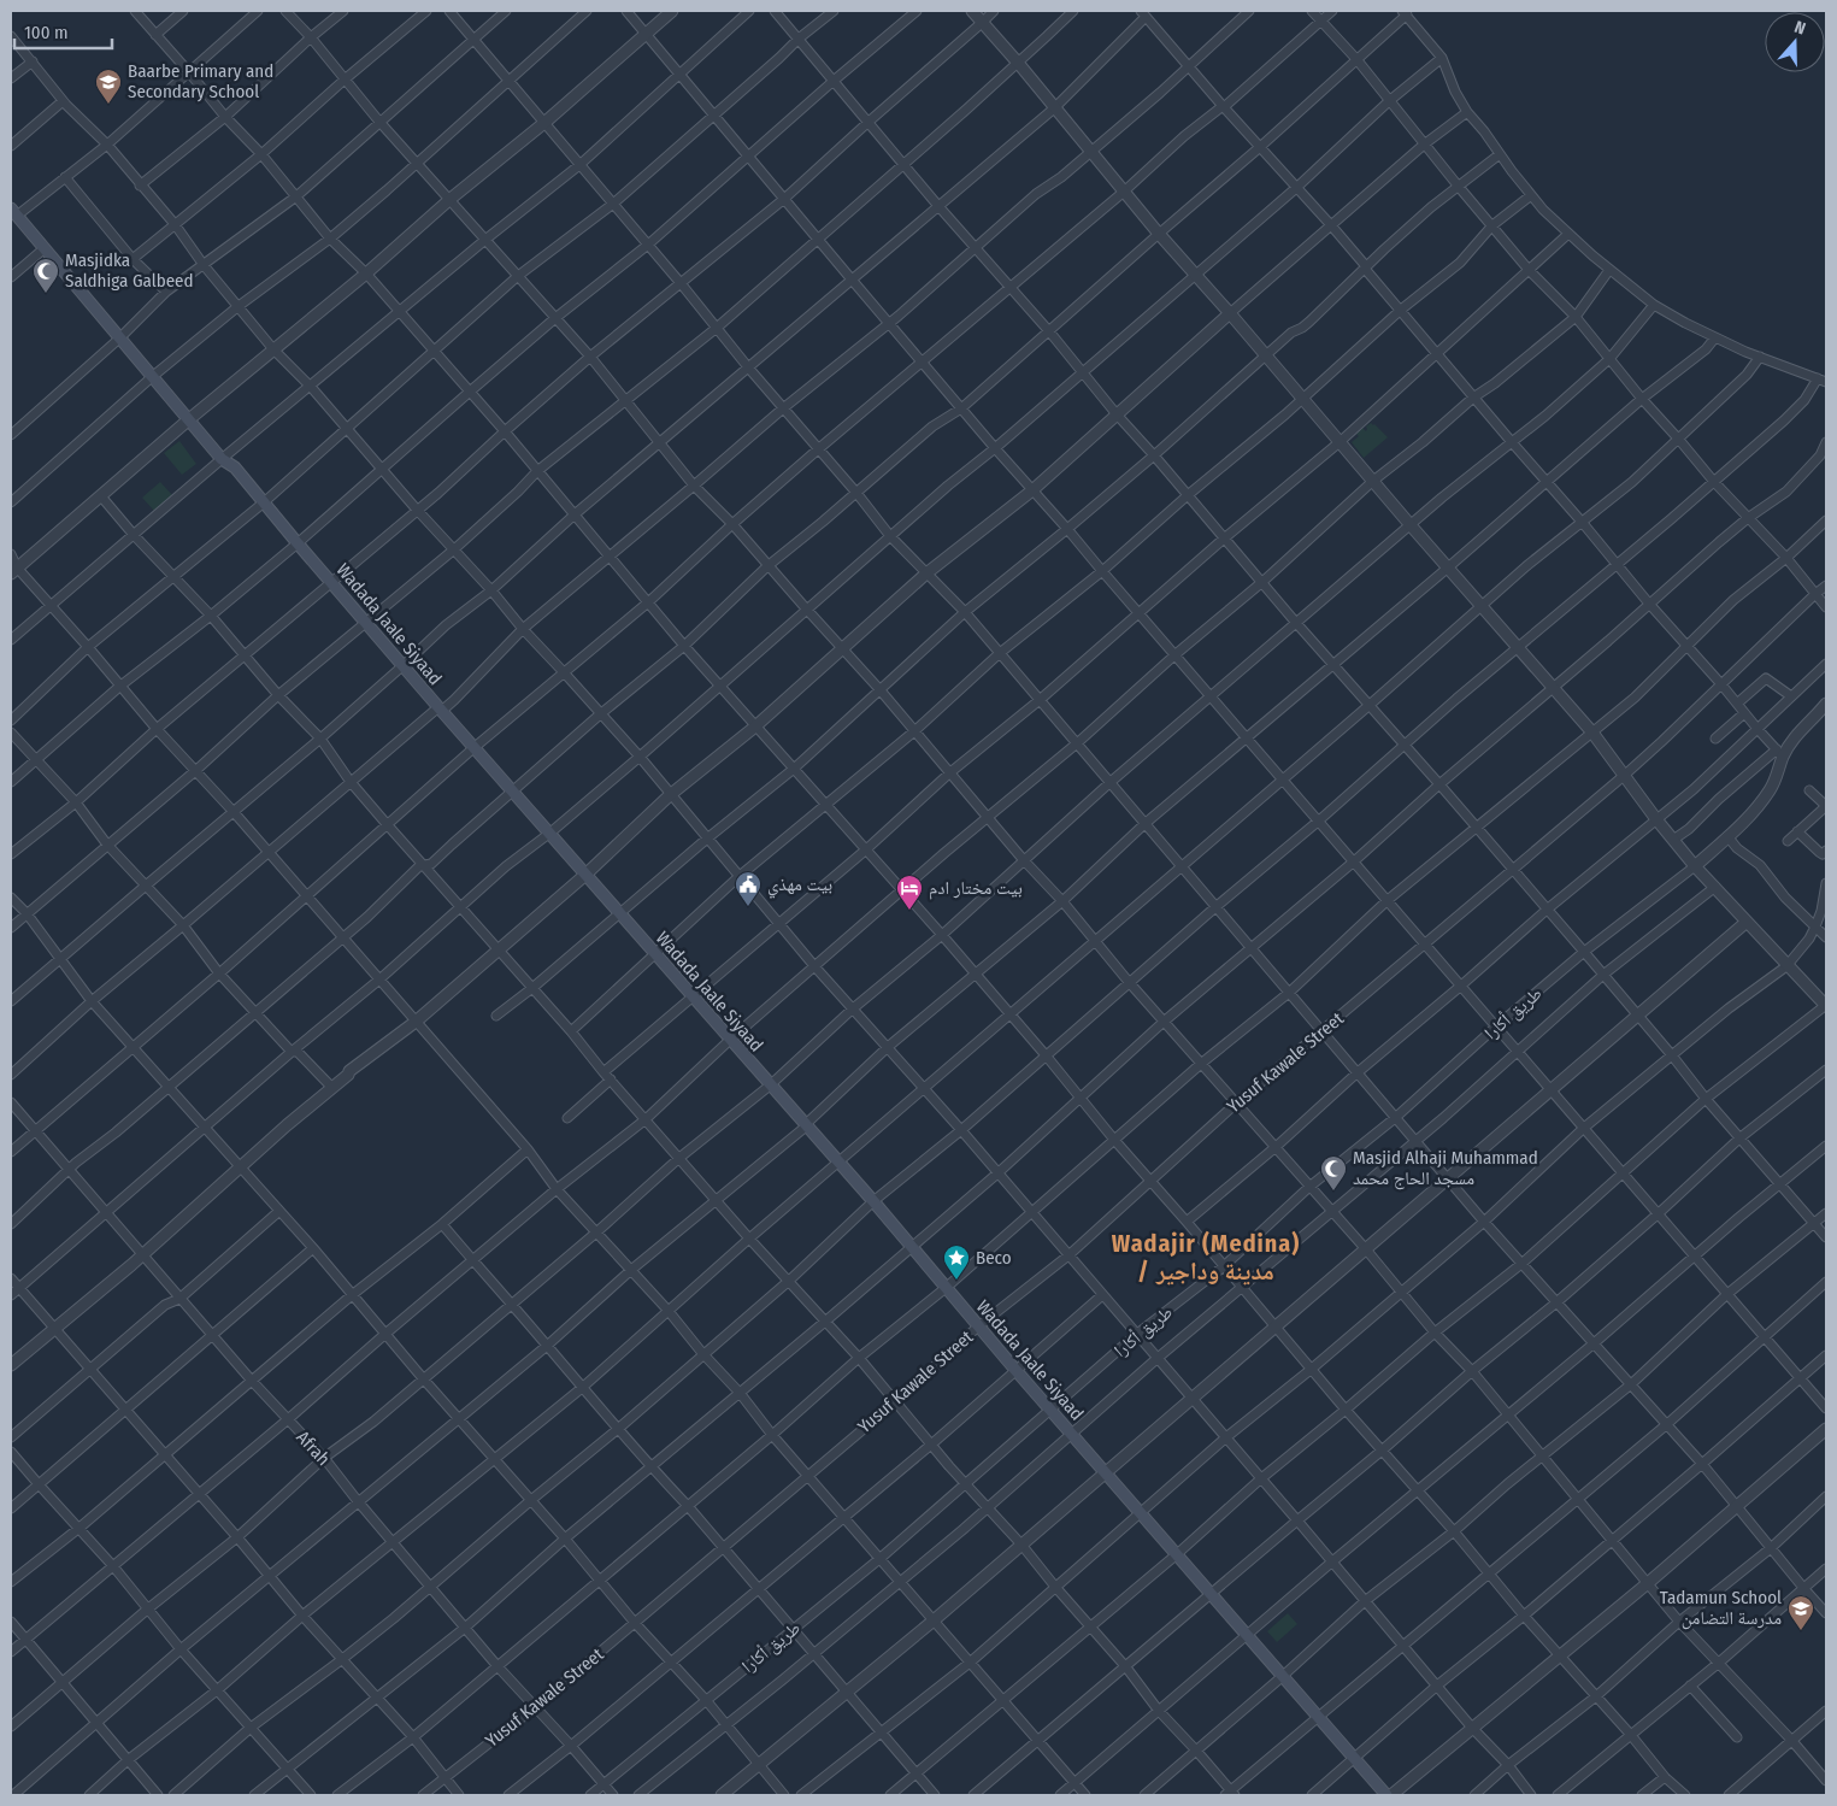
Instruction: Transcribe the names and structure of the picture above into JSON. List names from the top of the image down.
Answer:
{
  "streets": {
    "main road": ["Wadada Jaale Siyaad"],
    "street": ["طريق أكارا", "Yusuf Kawale Street", "Afrah"]
  },
  "crossings": [
    ["Wadada Jaale Siyaad", "طريق أكارا"],
    ["Wadada Jaale Siyaad", "Yusuf Kawale Street"],
    ["طريق أكارا", "Afrah"],
    ["Yusuf Kawale Street", "Afrah"]
  ],
  "districts": ["Wadajir (Medina) / مدينة وداجير"],
  "places": {
    "school or university": ["Baarbe Primary and Secondary School", "Tadamun School مدرسة التضامن"],
    "mosque": ["Masjidka Saldhiga Galbeed", "Masjid Alhaji Muhammad مسجد الحاج محمد"],
    "public building": ["بيت مهذي"],
    "hotel": ["بيت مختار ادم"],
    "place": ["Beco"]
  },
  "scale_bar": "100 m",
  "north": "top"
}
